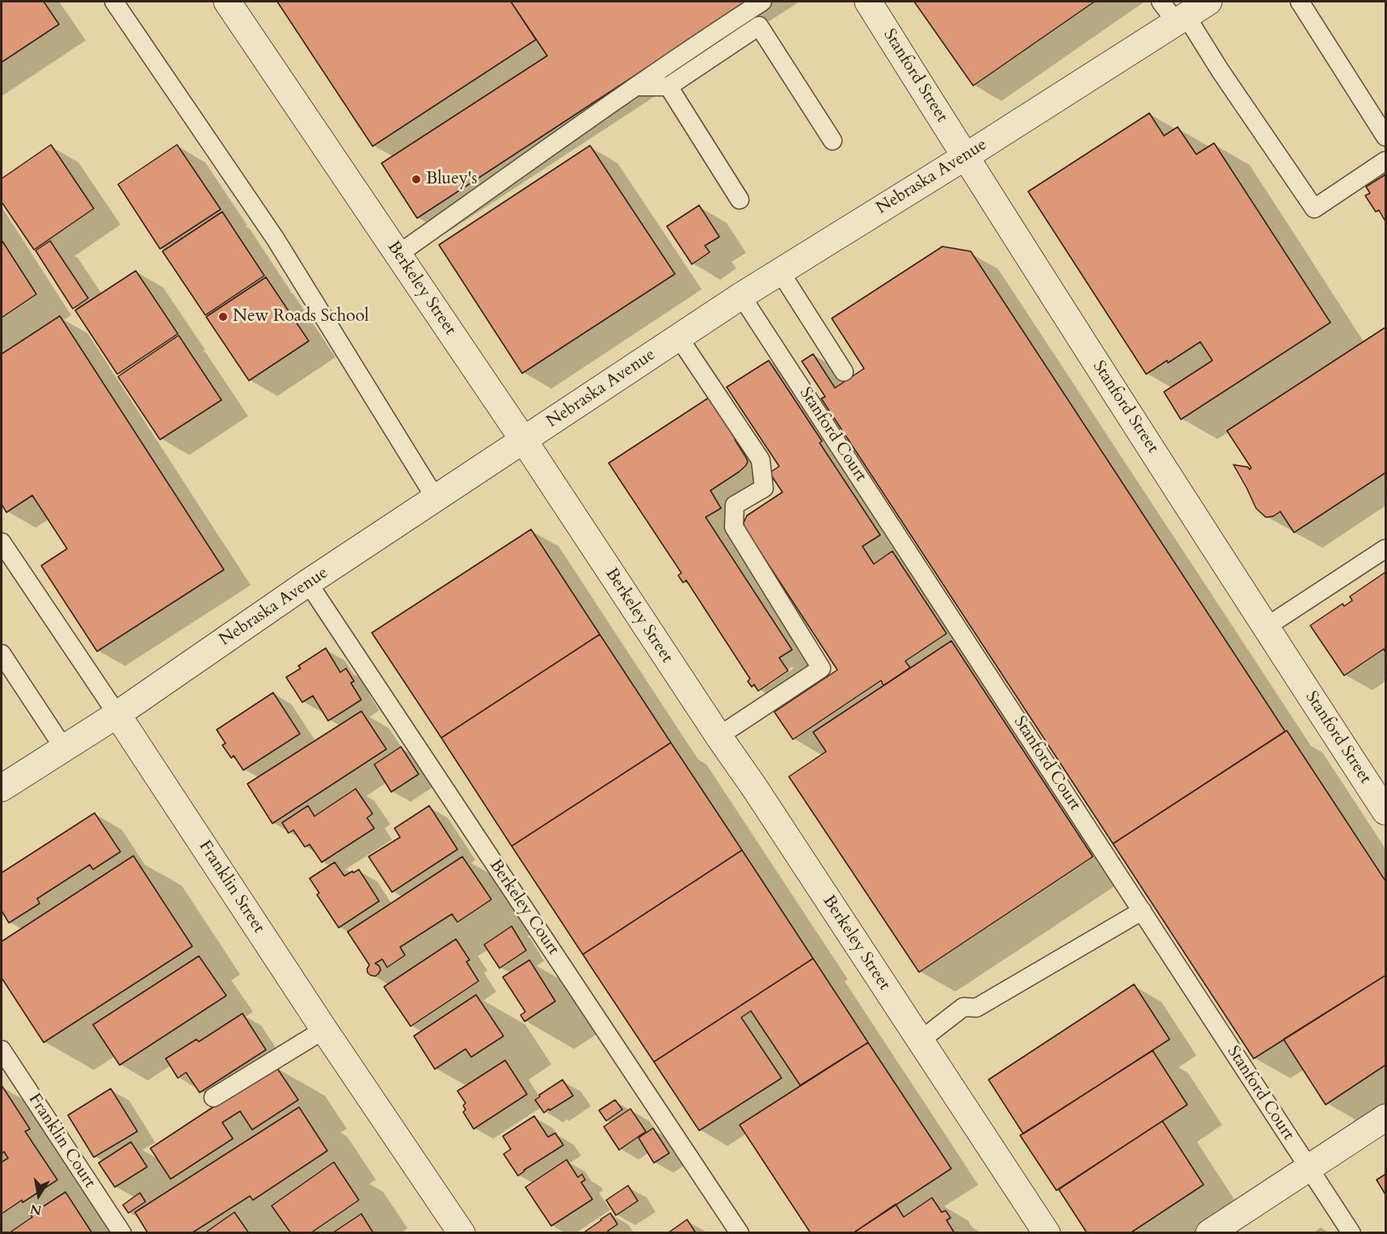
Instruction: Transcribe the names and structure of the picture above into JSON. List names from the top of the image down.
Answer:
{
  "streets": {
    "street": [
      "Stanford Street",
      "Nebraska Avenue",
      "Berkeley Street",
      "Franklin Street"
    ],
    "lane": ["Stanford Court", "Berkeley Court", "Franklin Court"]
  },
  "crossings": [
    ["Stanford Street", "Nebraska Avenue"],
    ["Nebraska Avenue", "Berkeley Street"],
    ["Nebraska Avenue", "Stanford Court"],
    ["Nebraska Avenue", "Franklin Street"],
    ["Nebraska Avenue", "Berkeley Court"]
  ],
  "places": ["Bluey's", "New Roads School"],
  "north": "bottom"
}
